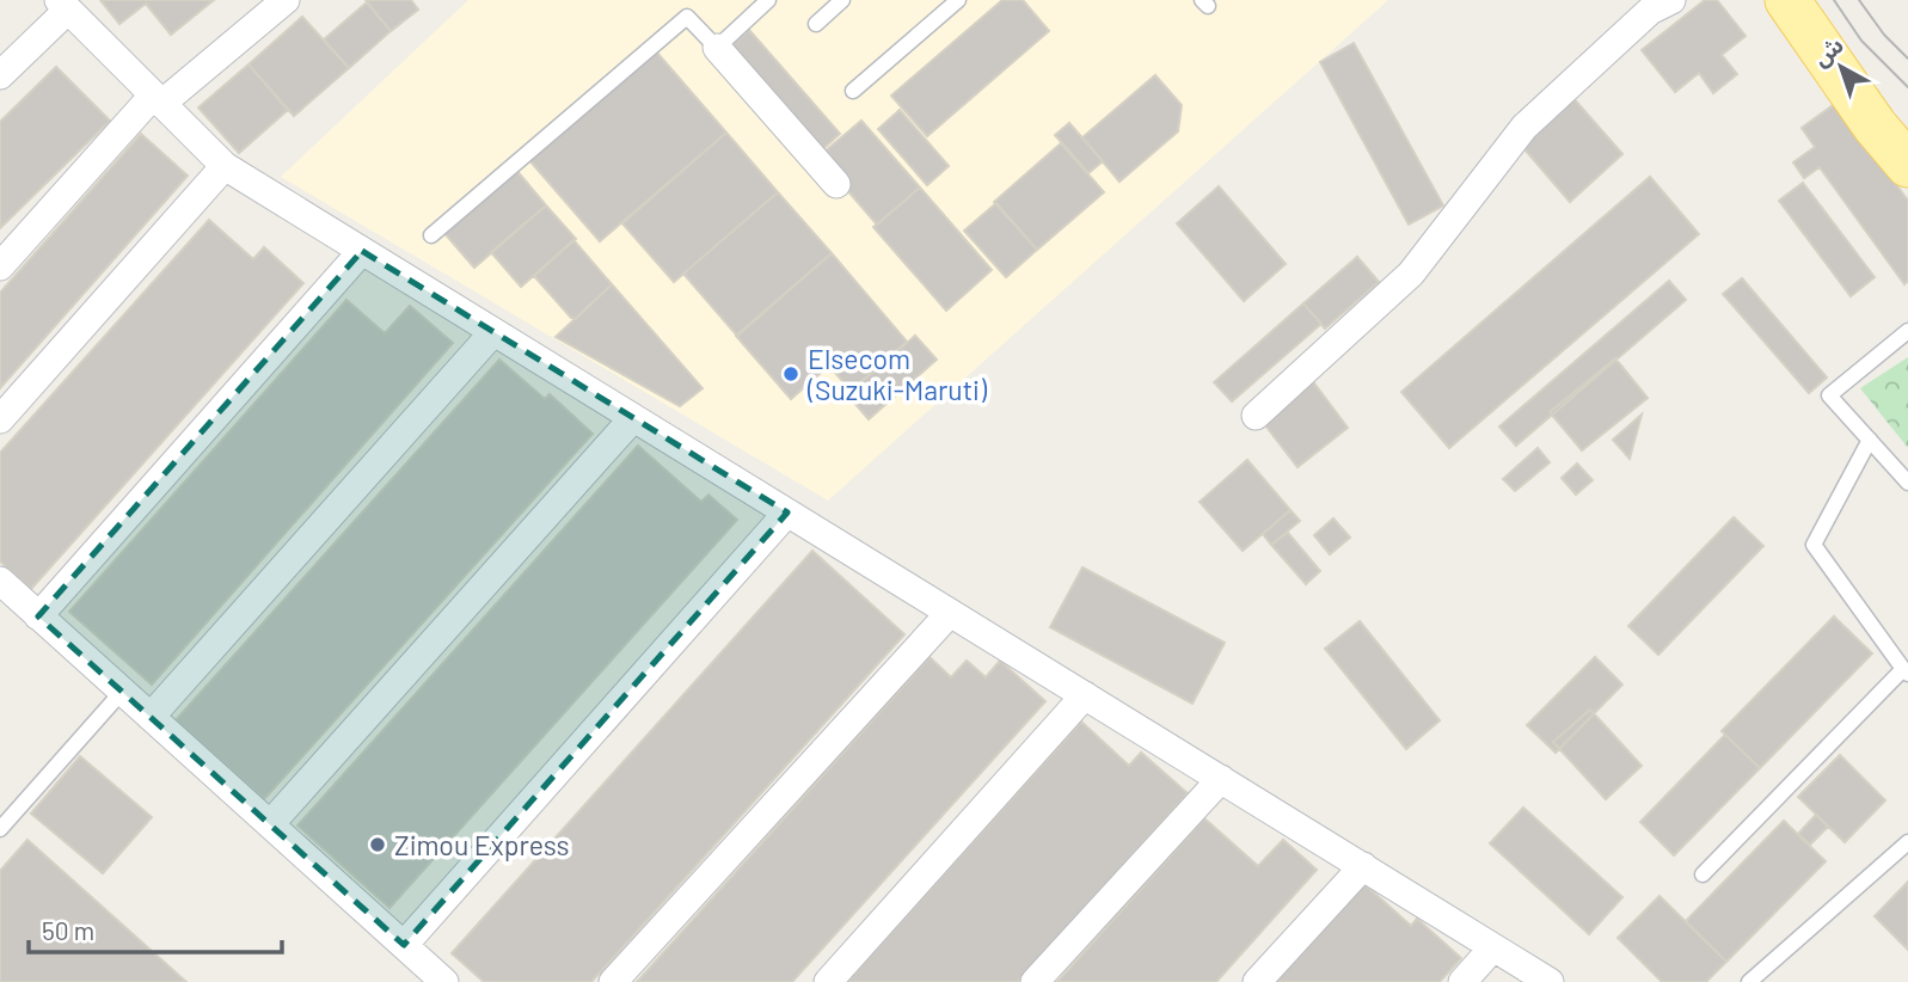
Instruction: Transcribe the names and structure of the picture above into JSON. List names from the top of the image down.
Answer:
{
  "places": ["Elsecom (Suzuki-Maruti)", "Zimou Express"],
  "scale_bar": "50 m",
  "north": "top left"
}
